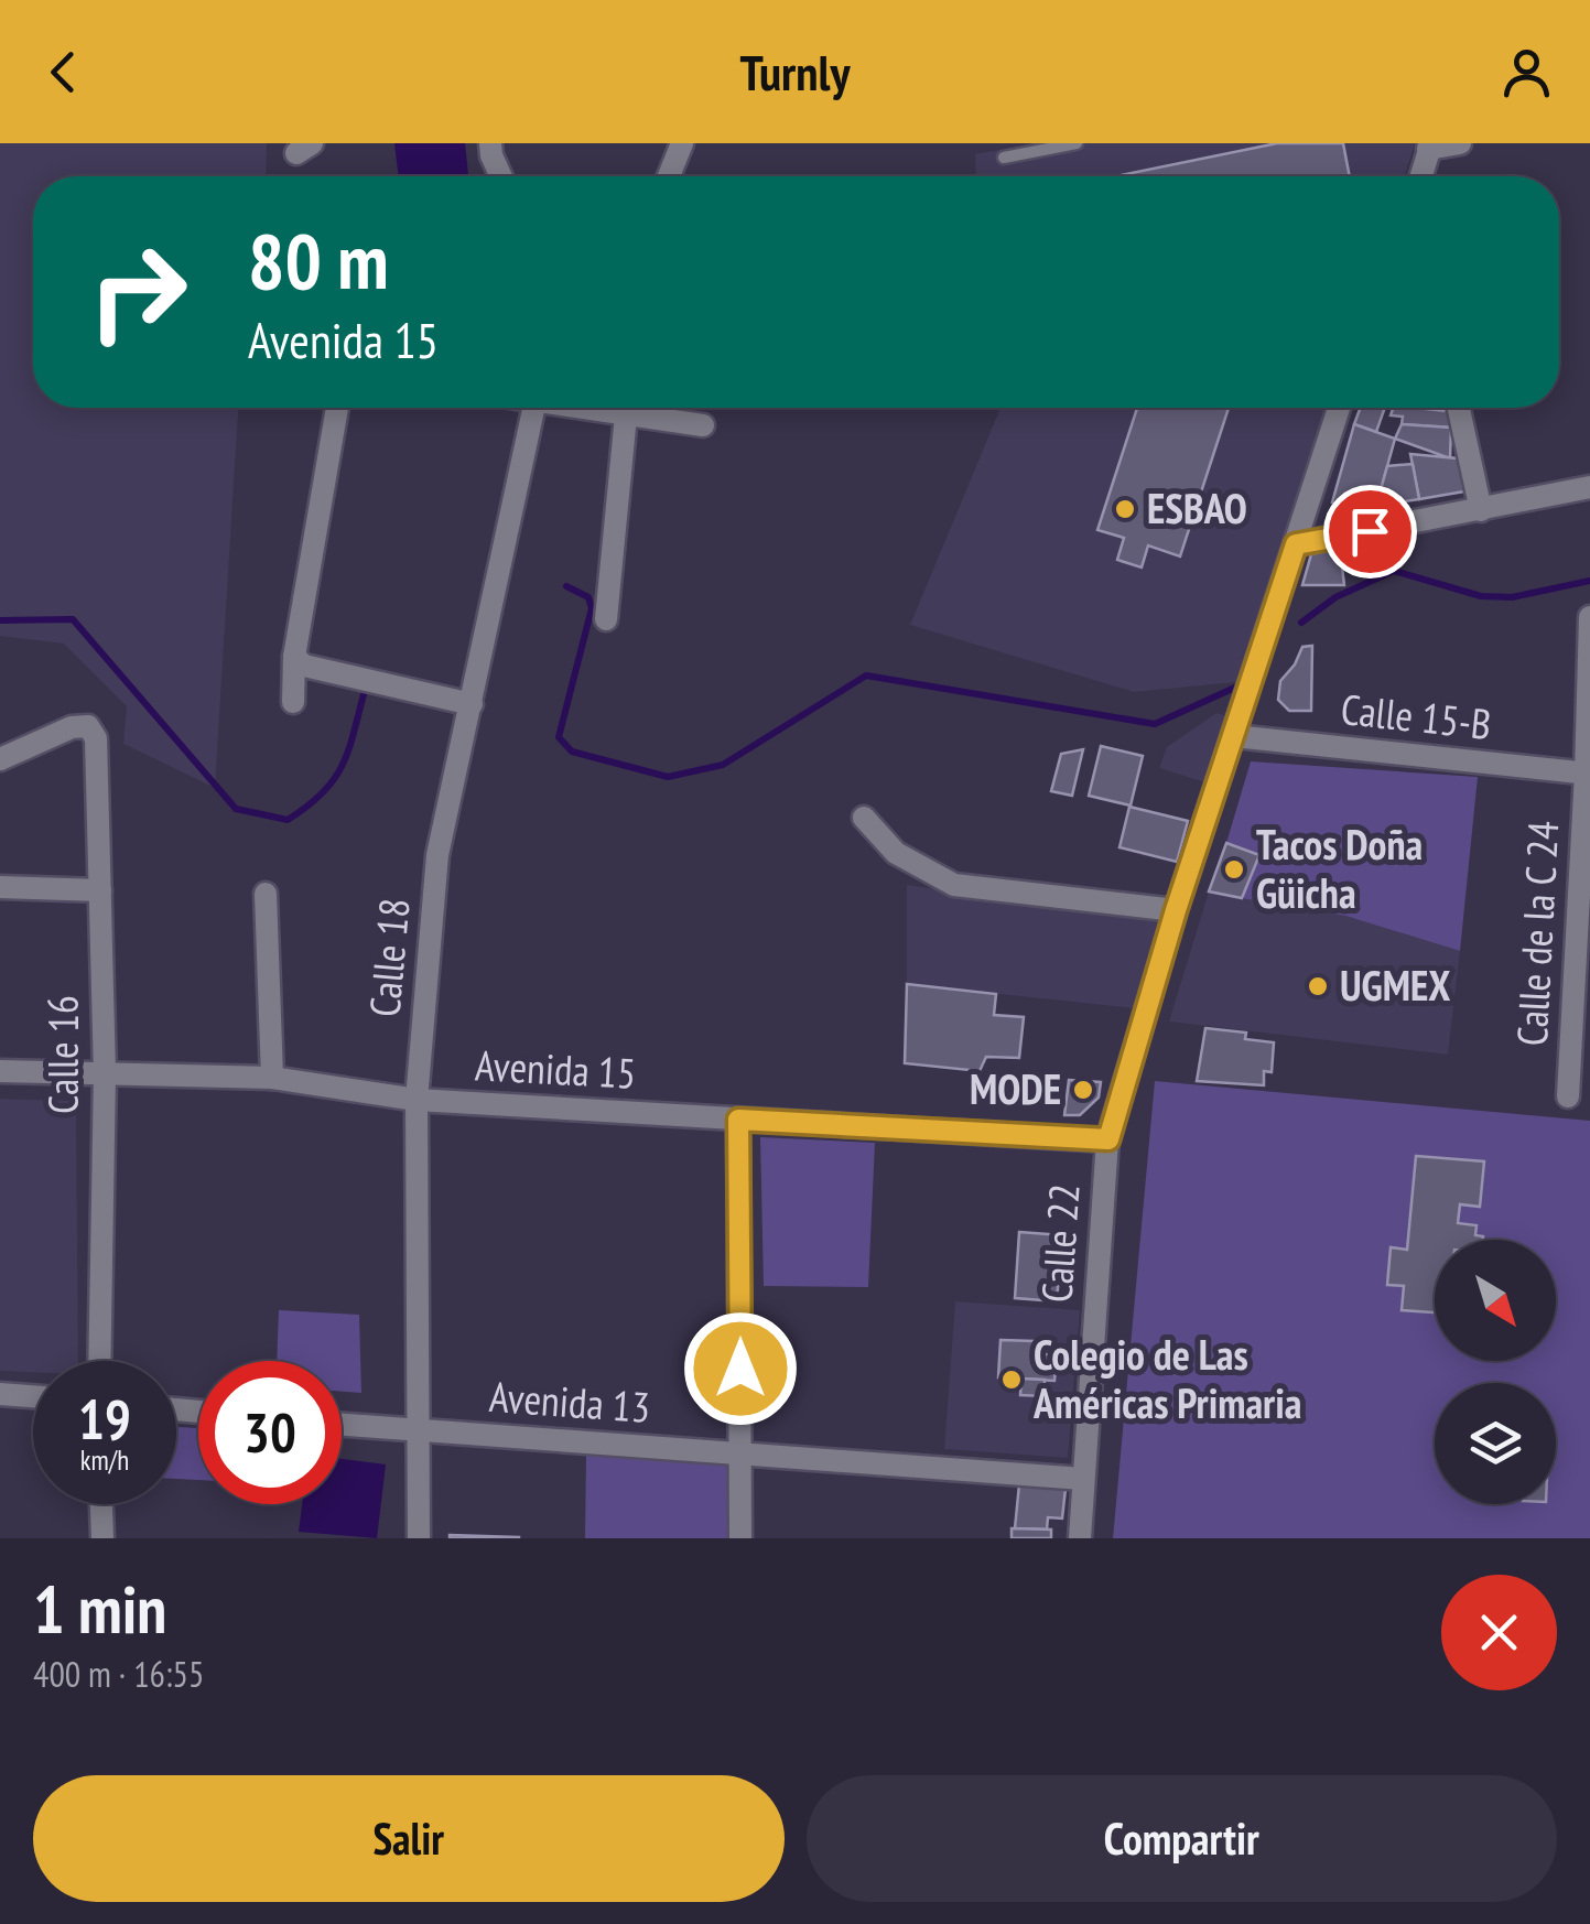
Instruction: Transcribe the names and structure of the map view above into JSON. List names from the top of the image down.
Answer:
{
  "streets": {
    "street": [
      "Calle 15-B",
      "Calle de la C 24",
      "Calle 18",
      "Calle 16",
      "Avenida 15",
      "Calle 22",
      "Avenida 13"
    ]
  },
  "crossings": [
    ["Calle 15-B", "Calle de la C 24"],
    ["Calle 15-B", "Calle 22"],
    ["Calle 18", "Avenida 15"],
    ["Calle 18", "Avenida 13"],
    ["Calle 16", "Avenida 15"],
    ["Avenida 15", "Calle 22"],
    ["Calle 22", "Avenida 13"]
  ],
  "places": [
    "ESBAO",
    "Tacos Doña Güicha",
    "UGMEX",
    "MODE",
    "Colegio de Las Américas Primaria"
  ],
  "north": "bottom right",
  "page": {
    "header": "Turnly",
    "turn": ["80 m", "Avenida 15"],
    "speed": "19 km/h",
    "limit": "30",
    "heading": ["1 min", "400 m · 16:55"],
    "buttons": ["Salir", "Compartir"]
  }
}
